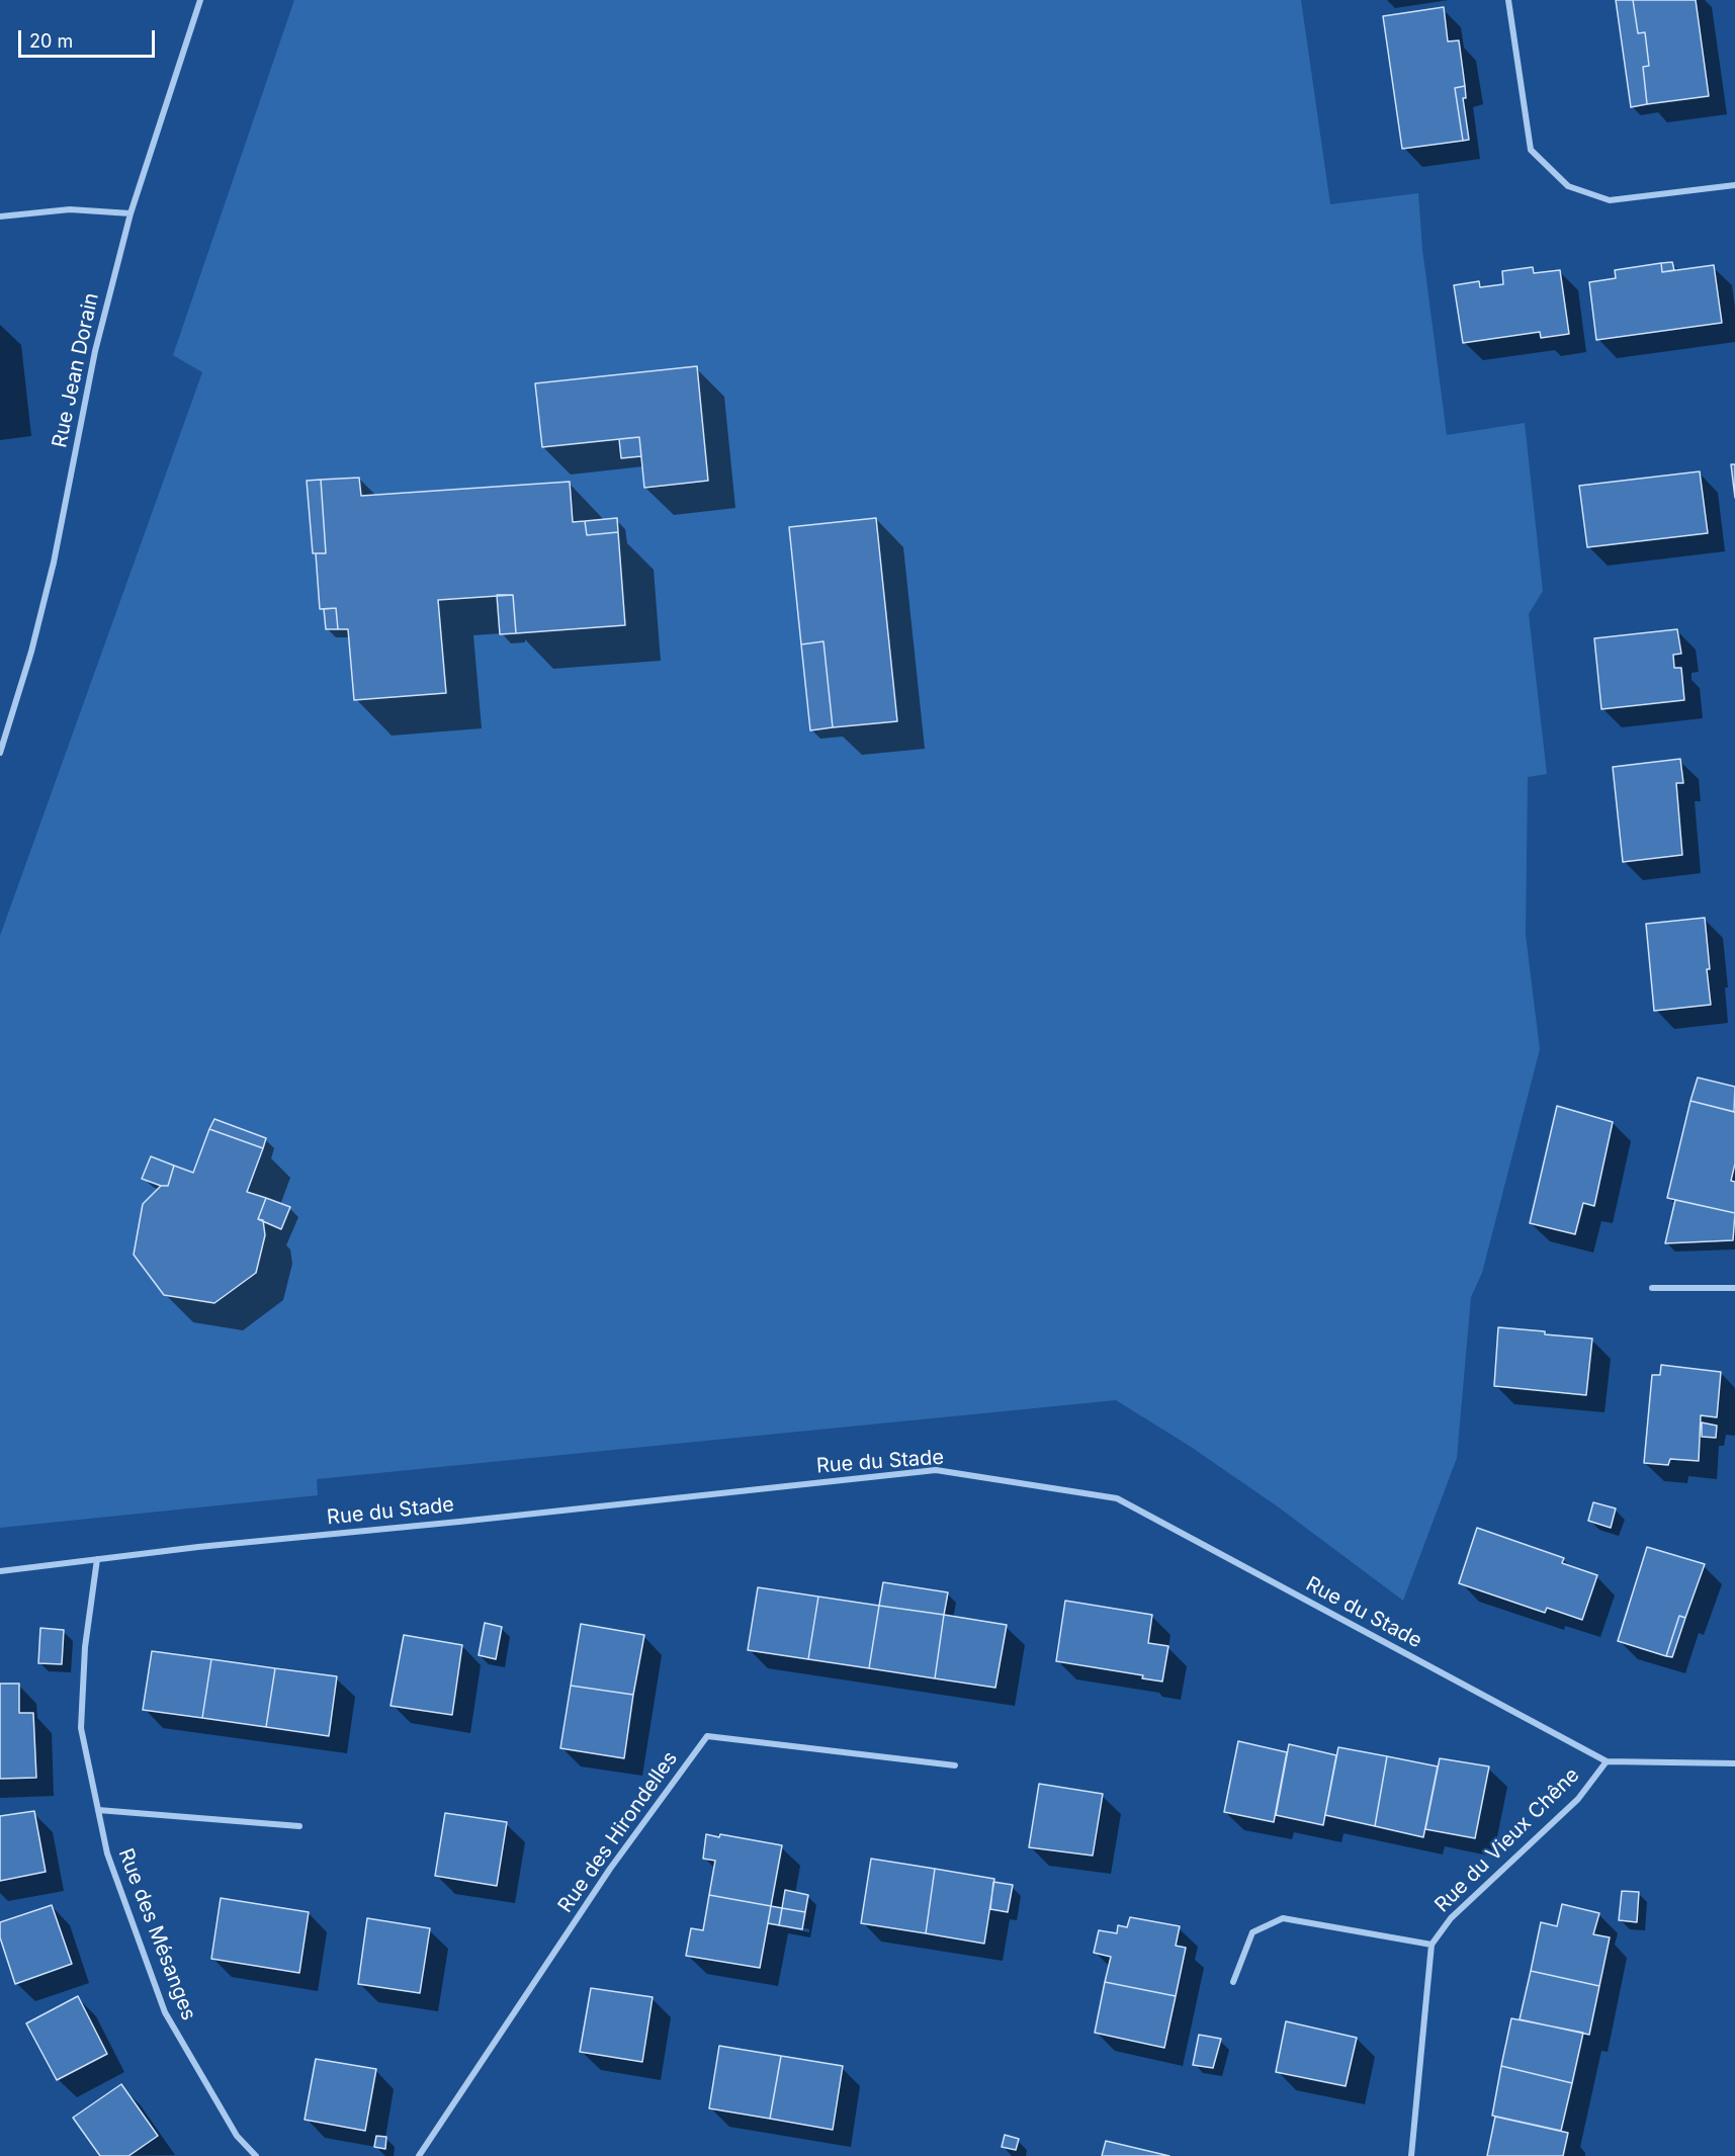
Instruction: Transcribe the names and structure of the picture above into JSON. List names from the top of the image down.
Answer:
{
  "streets": {
    "street": [
      "Rue Jean Dorain",
      "Rue du Stade",
      "Rue des Hirondelles",
      "Rue du Vieux Chêne",
      "Rue des Mésanges"
    ]
  },
  "crossings": [
    ["Rue du Stade", "Rue du Vieux Chêne"],
    ["Rue du Stade", "Rue des Mésanges"]
  ],
  "scale_bar": "20 m"
}
